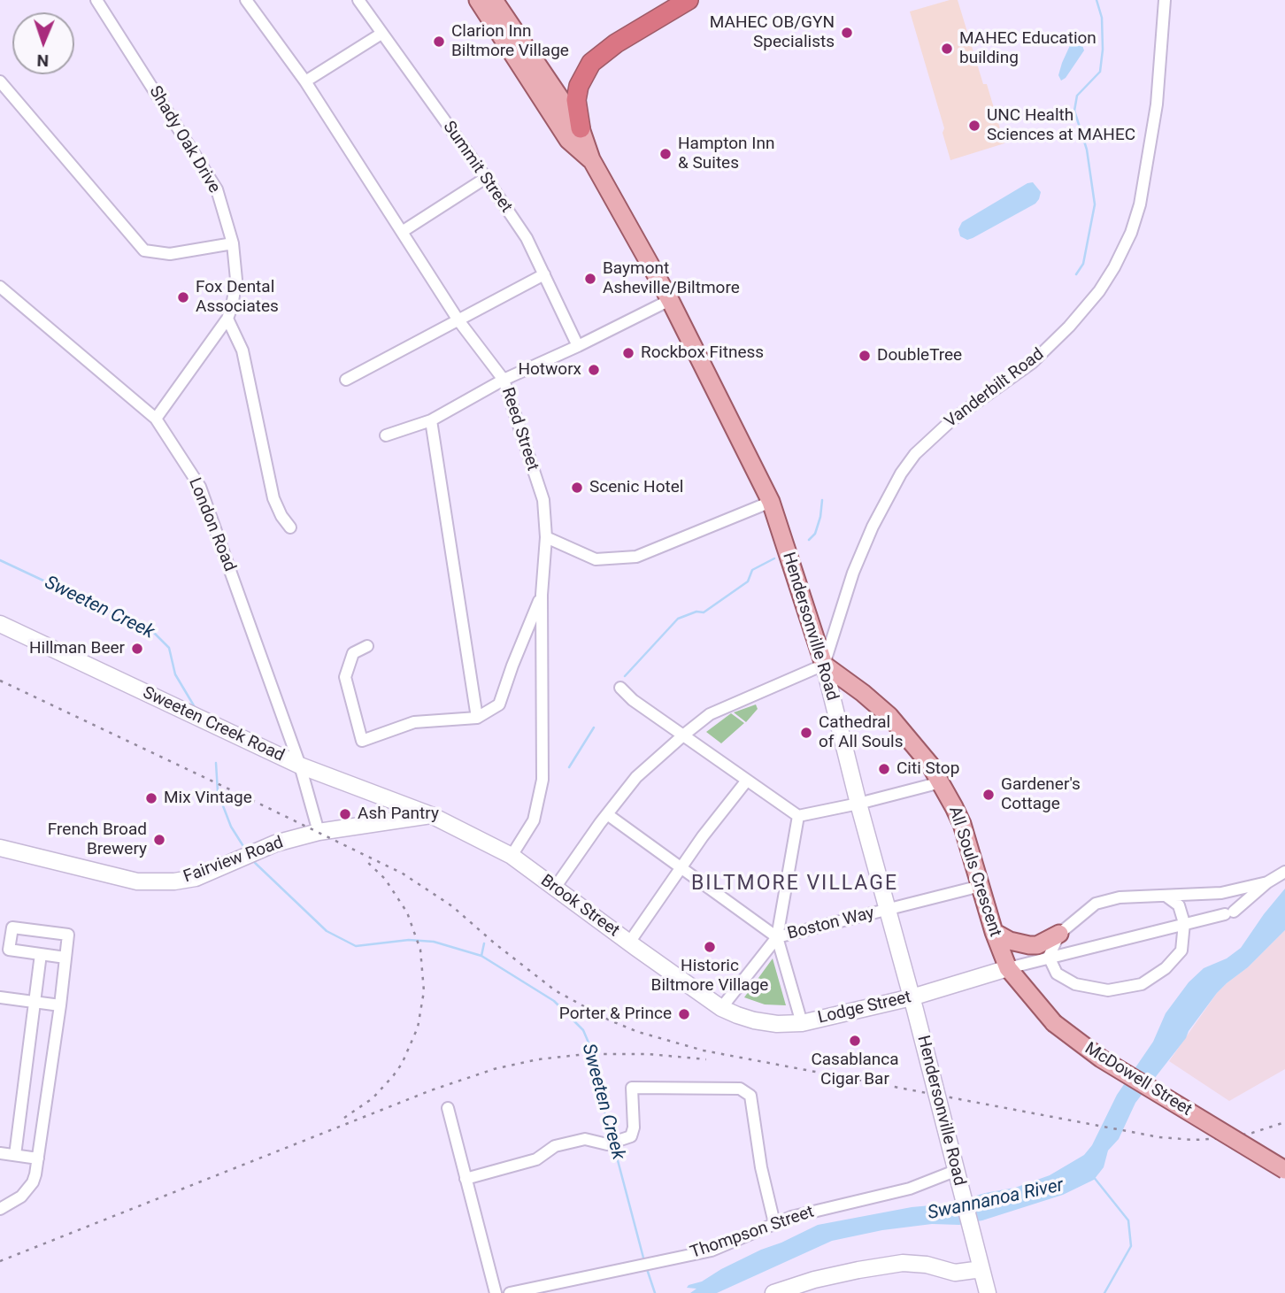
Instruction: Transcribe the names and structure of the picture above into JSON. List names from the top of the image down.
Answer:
{
  "streets": {
    "main road": [
      "Hendersonville Road",
      "Sweeten Creek Road",
      "Fairview Road",
      "All Souls Crescent",
      "Brook Street",
      "Lodge Street",
      "McDowell Street"
    ],
    "street": [
      "Shady Oak Drive",
      "Summit Street",
      "Vanderbilt Road",
      "Reed Street",
      "London Road",
      "Boston Way",
      "Thompson Street"
    ]
  },
  "crossings": [
    ["Shady Oak Drive", "London Road"],
    ["Vanderbilt Road", "Hendersonville Road"],
    ["Vanderbilt Road", "All Souls Crescent"],
    ["Reed Street", "Brook Street"],
    ["London Road", "Sweeten Creek Road"],
    ["London Road", "Fairview Road"],
    ["Hendersonville Road", "All Souls Crescent"],
    ["Hendersonville Road", "Boston Way"],
    ["Hendersonville Road", "Lodge Street"],
    ["Hendersonville Road", "Thompson Street"],
    ["Sweeten Creek Road", "Fairview Road"],
    ["Sweeten Creek Road", "Brook Street"],
    ["Fairview Road", "Brook Street"],
    ["All Souls Crescent", "Boston Way"],
    ["All Souls Crescent", "Lodge Street"],
    ["All Souls Crescent", "McDowell Street"],
    ["Brook Street", "Lodge Street"],
    ["Lodge Street", "McDowell Street"]
  ],
  "districts": ["BILTMORE VILLAGE"],
  "water": ["Sweeten Creek", "Swannanoa River"],
  "places": [
    "MAHEC OB/GYN Specialists",
    "Clarion Inn Biltmore Village",
    "MAHEC Education building",
    "UNC Health Sciences at MAHEC",
    "Hampton Inn & Suites",
    "Baymont Asheville/Biltmore",
    "Fox Dental Associates",
    "Rockbox Fitness",
    "DoubleTree",
    "Hotworx",
    "Scenic Hotel",
    "Hillman Beer",
    "Cathedral of All Souls",
    "Citi Stop",
    "Gardener's Cottage",
    "Mix Vintage",
    "Ash Pantry",
    "French Broad Brewery",
    "Historic Biltmore Village",
    "Porter & Prince",
    "Casablanca Cigar Bar"
  ],
  "north": "bottom"
}
